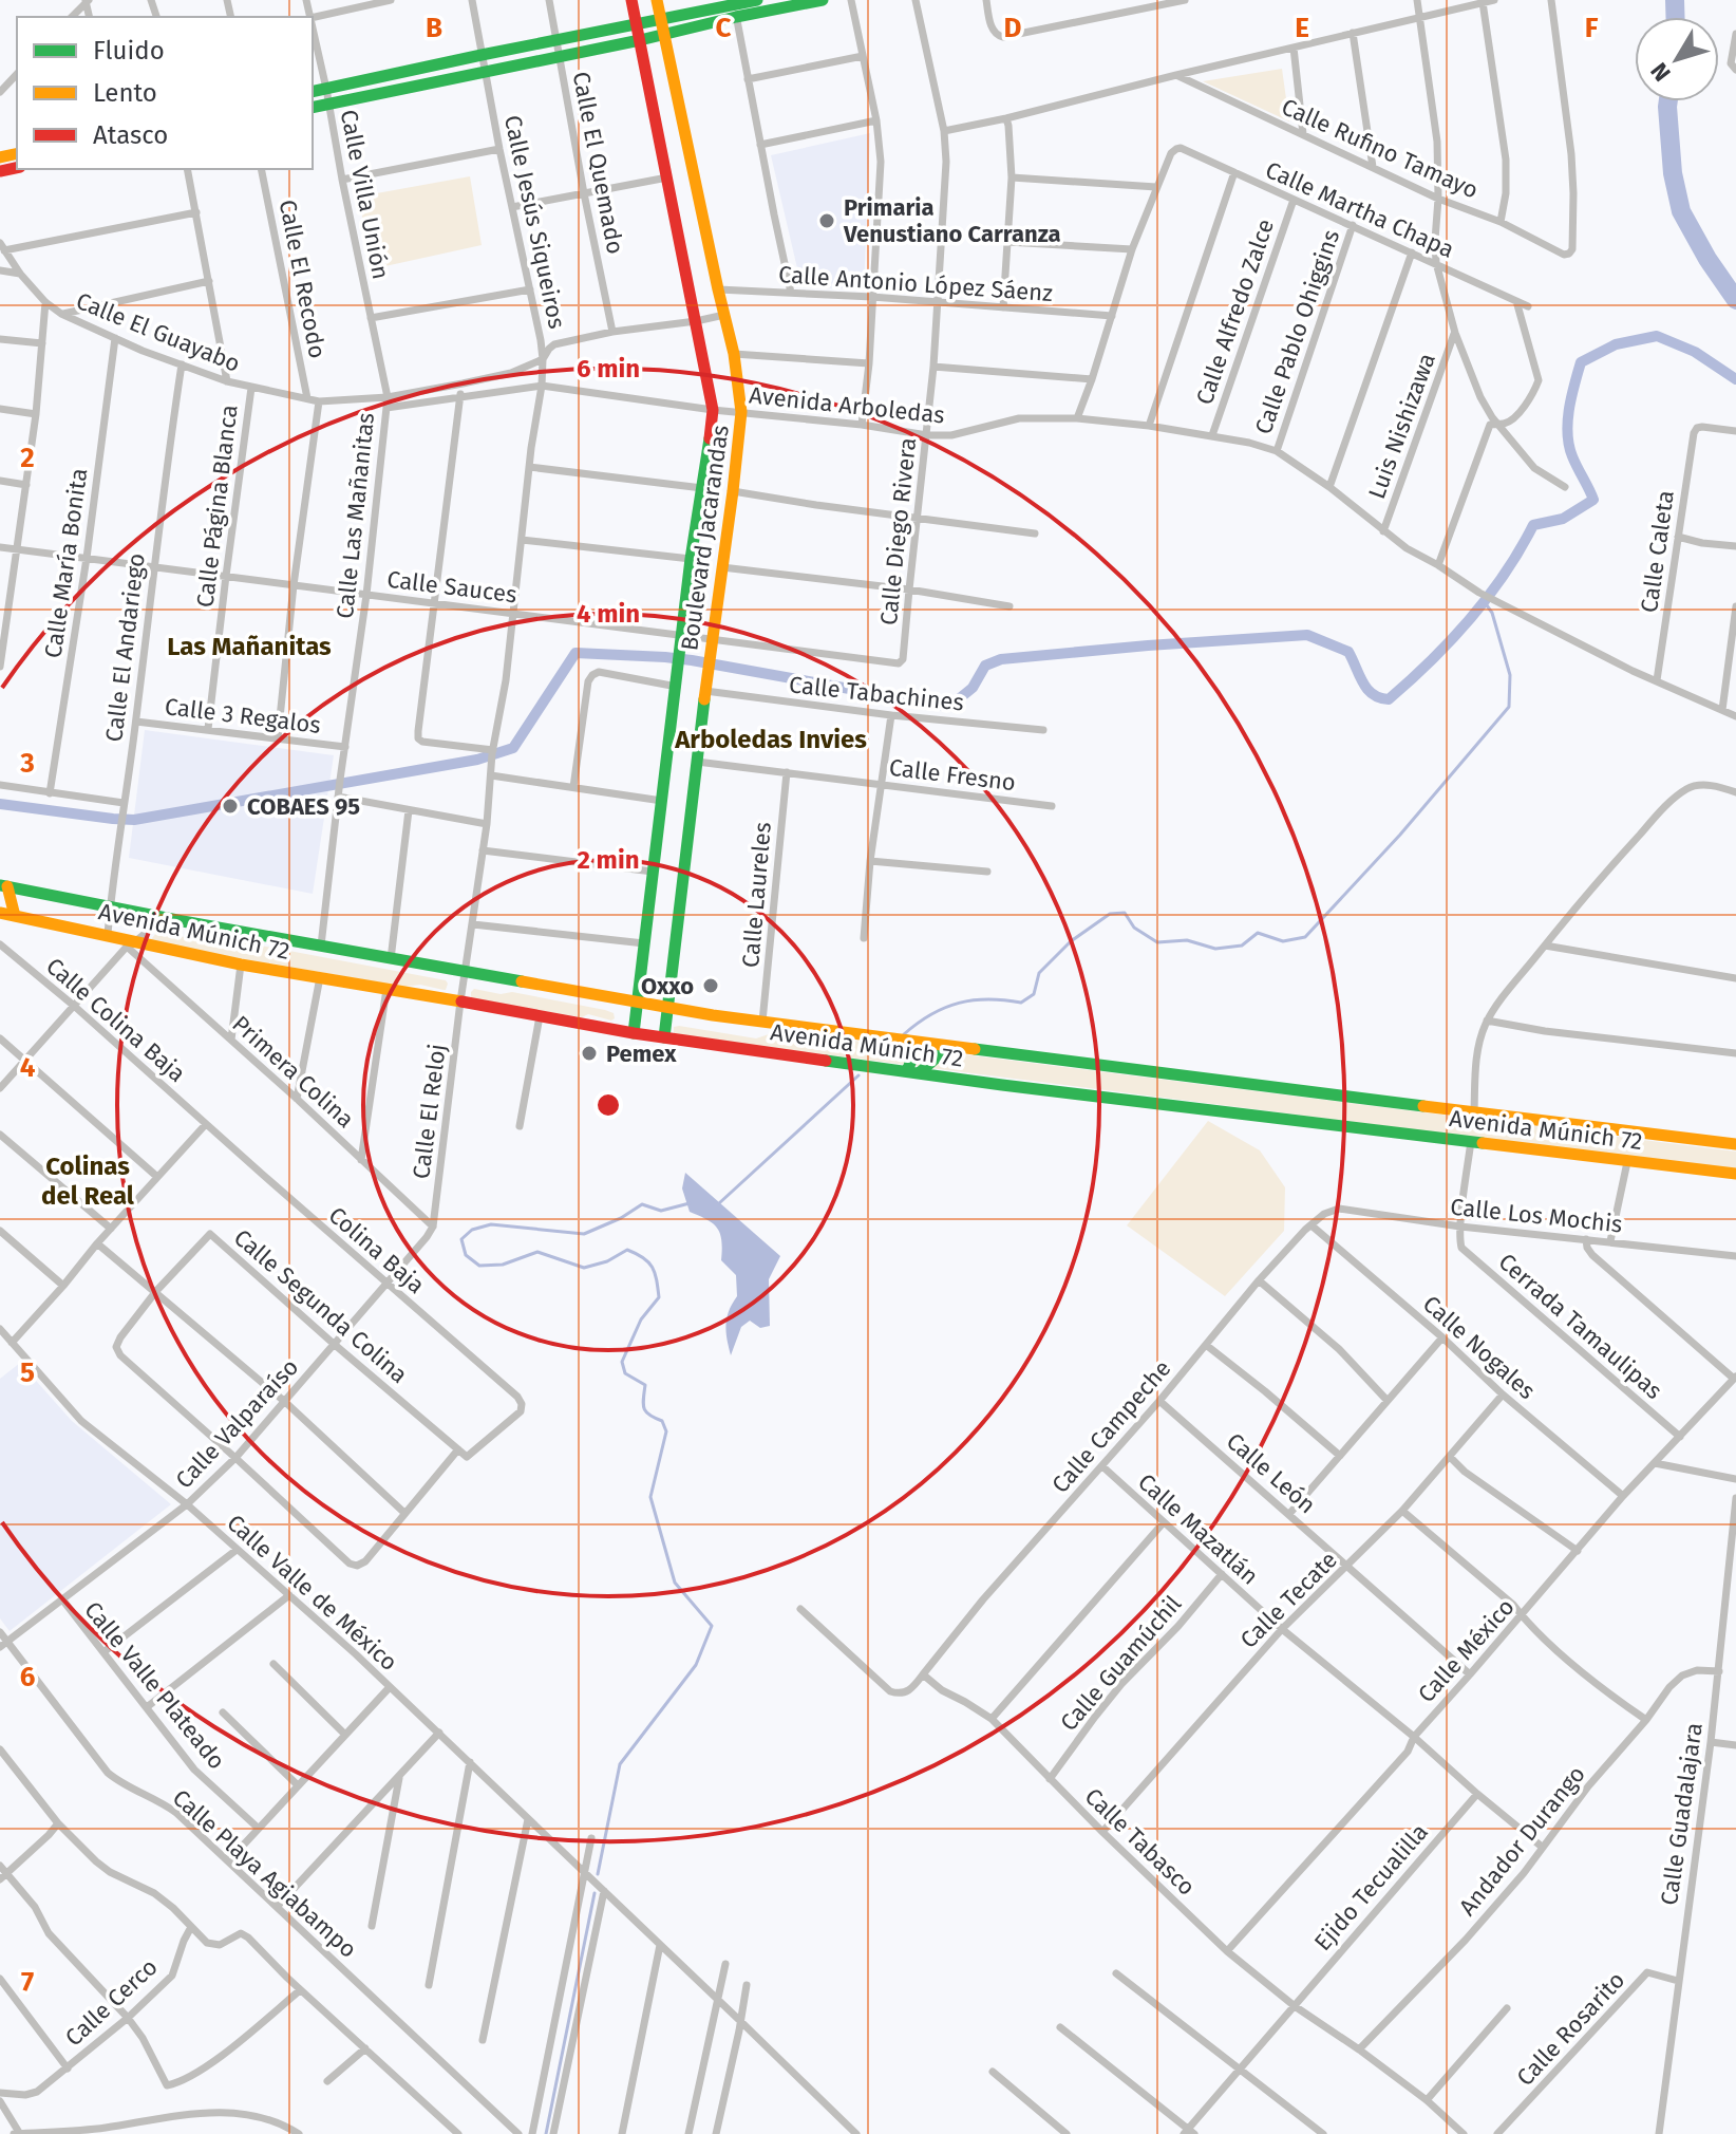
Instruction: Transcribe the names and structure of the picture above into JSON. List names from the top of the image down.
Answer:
{
  "streets": {
    "main road": ["Boulevard Jacarandas", "Avenida Múnich 72"],
    "street": [
      "Calle Rufino Tamayo",
      "Calle El Quemado",
      "Calle Villa Unión",
      "Calle Martha Chapa",
      "Calle Jesús Siqueiros",
      "Calle El Recodo",
      "Calle Antonio López Sáenz",
      "Calle Alfredo Zalce",
      "Calle El Guayabo",
      "Calle Pablo Ohiggins",
      "Avenida Arboledas",
      "Luis Nishizawa",
      "Calle Página Blanca",
      "Calle Las Mañanitas",
      "Calle Diego Rivera",
      "Calle Caleta",
      "Calle María Bonita",
      "Calle Sauces",
      "Calle El Andariego",
      "Calle Tabachines",
      "Calle 3 Regalos",
      "Calle Fresno",
      "Calle Laureles",
      "Calle Colina Baja",
      "Primera Colina",
      "Calle El Reloj",
      "Calle Los Mochis",
      "Colina Baja",
      "Calle Segunda Colina",
      "Cerrada Tamaulipas",
      "Calle Nogales",
      "Calle Valparaíso",
      "Calle Campeche",
      "Calle León",
      "Calle Mazatlán",
      "Calle Valle de México",
      "Calle Tecate",
      "Calle México",
      "Calle Guamúchil",
      "Calle Valle Plateado",
      "Calle Guadalajara",
      "Andador Durango",
      "Calle Tabasco",
      "Calle Playa Agiabampo",
      "Ejido Tecualilla",
      "Calle Cerco",
      "Calle Rosarito"
    ]
  },
  "crossings": [
    ["Calle El Quemado", "Calle El Guayabo"],
    ["Calle Villa Unión", "Calle El Guayabo"],
    ["Calle Villa Unión", "Calle Las Mañanitas"],
    ["Calle Martha Chapa", "Calle Alfredo Zalce"],
    ["Calle Martha Chapa", "Calle Pablo Ohiggins"],
    ["Calle Jesús Siqueiros", "Calle El Guayabo"],
    ["Calle Jesús Siqueiros", "Avenida Arboledas"],
    ["Calle Jesús Siqueiros", "Calle Sauces"],
    ["Calle Jesús Siqueiros", "Avenida Múnich 72"],
    ["Calle Jesús Siqueiros", "Calle El Reloj"],
    ["Calle El Recodo", "Calle El Guayabo"],
    ["Calle Antonio López Sáenz", "Calle Diego Rivera"],
    ["Calle Antonio López Sáenz", "Boulevard Jacarandas"],
    ["Calle Alfredo Zalce", "Avenida Arboledas"],
    ["Calle El Guayabo", "Calle Página Blanca"],
    ["Calle El Guayabo", "Calle Las Mañanitas"],
    ["Calle El Guayabo", "Boulevard Jacarandas"],
    ["Calle El Guayabo", "Calle María Bonita"],
    ["Calle El Guayabo", "Calle El Andariego"],
    ["Calle Pablo Ohiggins", "Avenida Arboledas"],
    ["Avenida Arboledas", "Luis Nishizawa"],
    ["Avenida Arboledas", "Calle Las Mañanitas"],
    ["Avenida Arboledas", "Calle Diego Rivera"],
    ["Avenida Arboledas", "Boulevard Jacarandas"],
    ["Avenida Arboledas", "Calle Caleta"],
    ["Calle Página Blanca", "Calle Sauces"],
    ["Calle Página Blanca", "Calle 3 Regalos"],
    ["Calle Las Mañanitas", "Calle Sauces"],
    ["Calle Las Mañanitas", "Calle 3 Regalos"],
    ["Calle Las Mañanitas", "Avenida Múnich 72"],
    ["Calle Diego Rivera", "Calle Sauces"],
    ["Boulevard Jacarandas", "Calle Sauces"],
    ["Boulevard Jacarandas", "Calle Tabachines"],
    ["Boulevard Jacarandas", "Calle Fresno"],
    ["Boulevard Jacarandas", "Avenida Múnich 72"],
    ["Calle María Bonita", "Calle Sauces"],
    ["Calle Sauces", "Calle El Andariego"],
    ["Calle El Andariego", "Calle 3 Regalos"],
    ["Calle El Andariego", "Avenida Múnich 72"],
    ["Calle Fresno", "Calle Laureles"],
    ["Calle Laureles", "Avenida Múnich 72"],
    ["Avenida Múnich 72", "Primera Colina"],
    ["Avenida Múnich 72", "Calle El Reloj"],
    ["Calle Colina Baja", "Colina Baja"],
    ["Primera Colina", "Calle El Reloj"],
    ["Primera Colina", "Calle Valparaíso"],
    ["Calle El Reloj", "Calle Valparaíso"],
    ["Calle Los Mochis", "Cerrada Tamaulipas"],
    ["Calle Los Mochis", "Calle Campeche"],
    ["Colina Baja", "Calle Segunda Colina"],
    ["Colina Baja", "Calle Valparaíso"],
    ["Calle Segunda Colina", "Calle Valparaíso"],
    ["Cerrada Tamaulipas", "Calle México"],
    ["Calle Nogales", "Calle Campeche"],
    ["Calle Nogales", "Calle Tecate"],
    ["Calle Nogales", "Calle México"],
    ["Calle Valparaíso", "Calle Valle de México"],
    ["Calle Valparaíso", "Calle Valle Plateado"],
    ["Calle Valparaíso", "Calle Playa Agiabampo"],
    ["Calle Campeche", "Calle León"],
    ["Calle Campeche", "Calle Mazatlán"],
    ["Calle Campeche", "Calle Tabasco"],
    ["Calle León", "Calle Tecate"],
    ["Calle León", "Calle México"],
    ["Calle Mazatlán", "Calle Tecate"],
    ["Calle Mazatlán", "Calle México"],
    ["Calle Mazatlán", "Calle Guamúchil"],
    ["Calle Mazatlán", "Andador Durango"],
    ["Calle Mazatlán", "Ejido Tecualilla"],
    ["Calle Tecate", "Calle Tabasco"],
    ["Calle México", "Calle Tabasco"],
    ["Calle Guamúchil", "Calle Tabasco"],
    ["Calle Guadalajara", "Andador Durango"],
    ["Calle Guadalajara", "Calle Rosarito"],
    ["Andador Durango", "Calle Tabasco"],
    ["Calle Tabasco", "Ejido Tecualilla"]
  ],
  "districts": ["Las Mañanitas", "Arboledas Invies", "Colinas del Real"],
  "places": [
    "Primaria Venustiano Carranza",
    "COBAES 95",
    "Oxxo",
    "Pemex"
  ],
  "legend": ["Fluido", "Lento", "Atasco"],
  "north": "bottom left",
  "grid": {
    "columns": [
      "B",
      "C",
      "D",
      "E",
      "F"
    ],
    "rows": [
      "2",
      "3",
      "4",
      "5",
      "6",
      "7"
    ]
  },
  "rings": ["6 min", "4 min", "2 min"]
}
